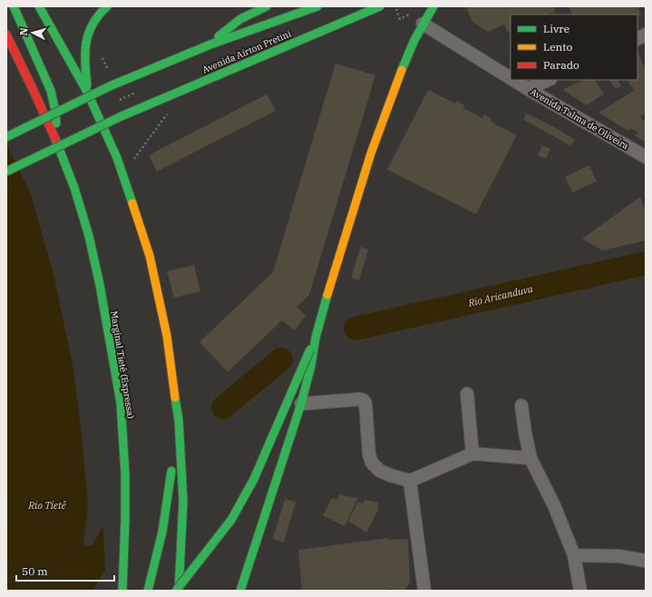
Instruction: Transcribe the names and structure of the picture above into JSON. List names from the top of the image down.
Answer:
{
  "streets": {
    "highway": ["Avenida Aírton Pretini", "Marginal Tietê (Expressa)"],
    "street": ["Avenida Talma de Oliveira"]
  },
  "water": ["Rio Aricanduva", "Rio Tietê"],
  "legend": ["Livre", "Lento", "Parado"],
  "scale_bar": "50 m",
  "north": "left"
}
